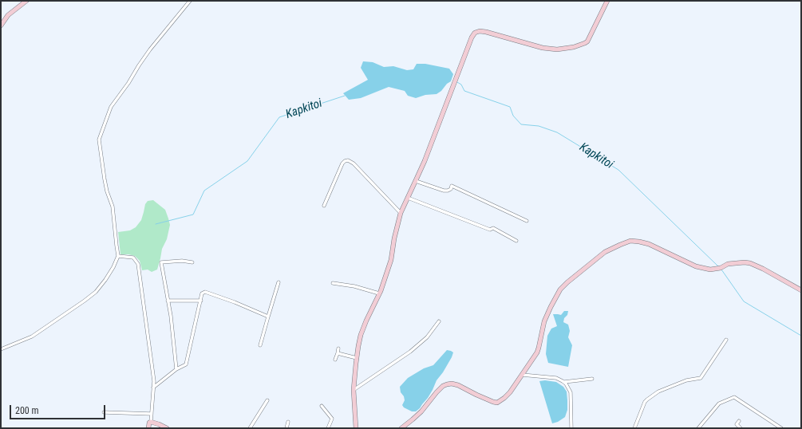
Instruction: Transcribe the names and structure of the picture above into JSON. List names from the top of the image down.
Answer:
{
  "water": ["Kapkitoi"],
  "scale_bar": "200 m"
}
